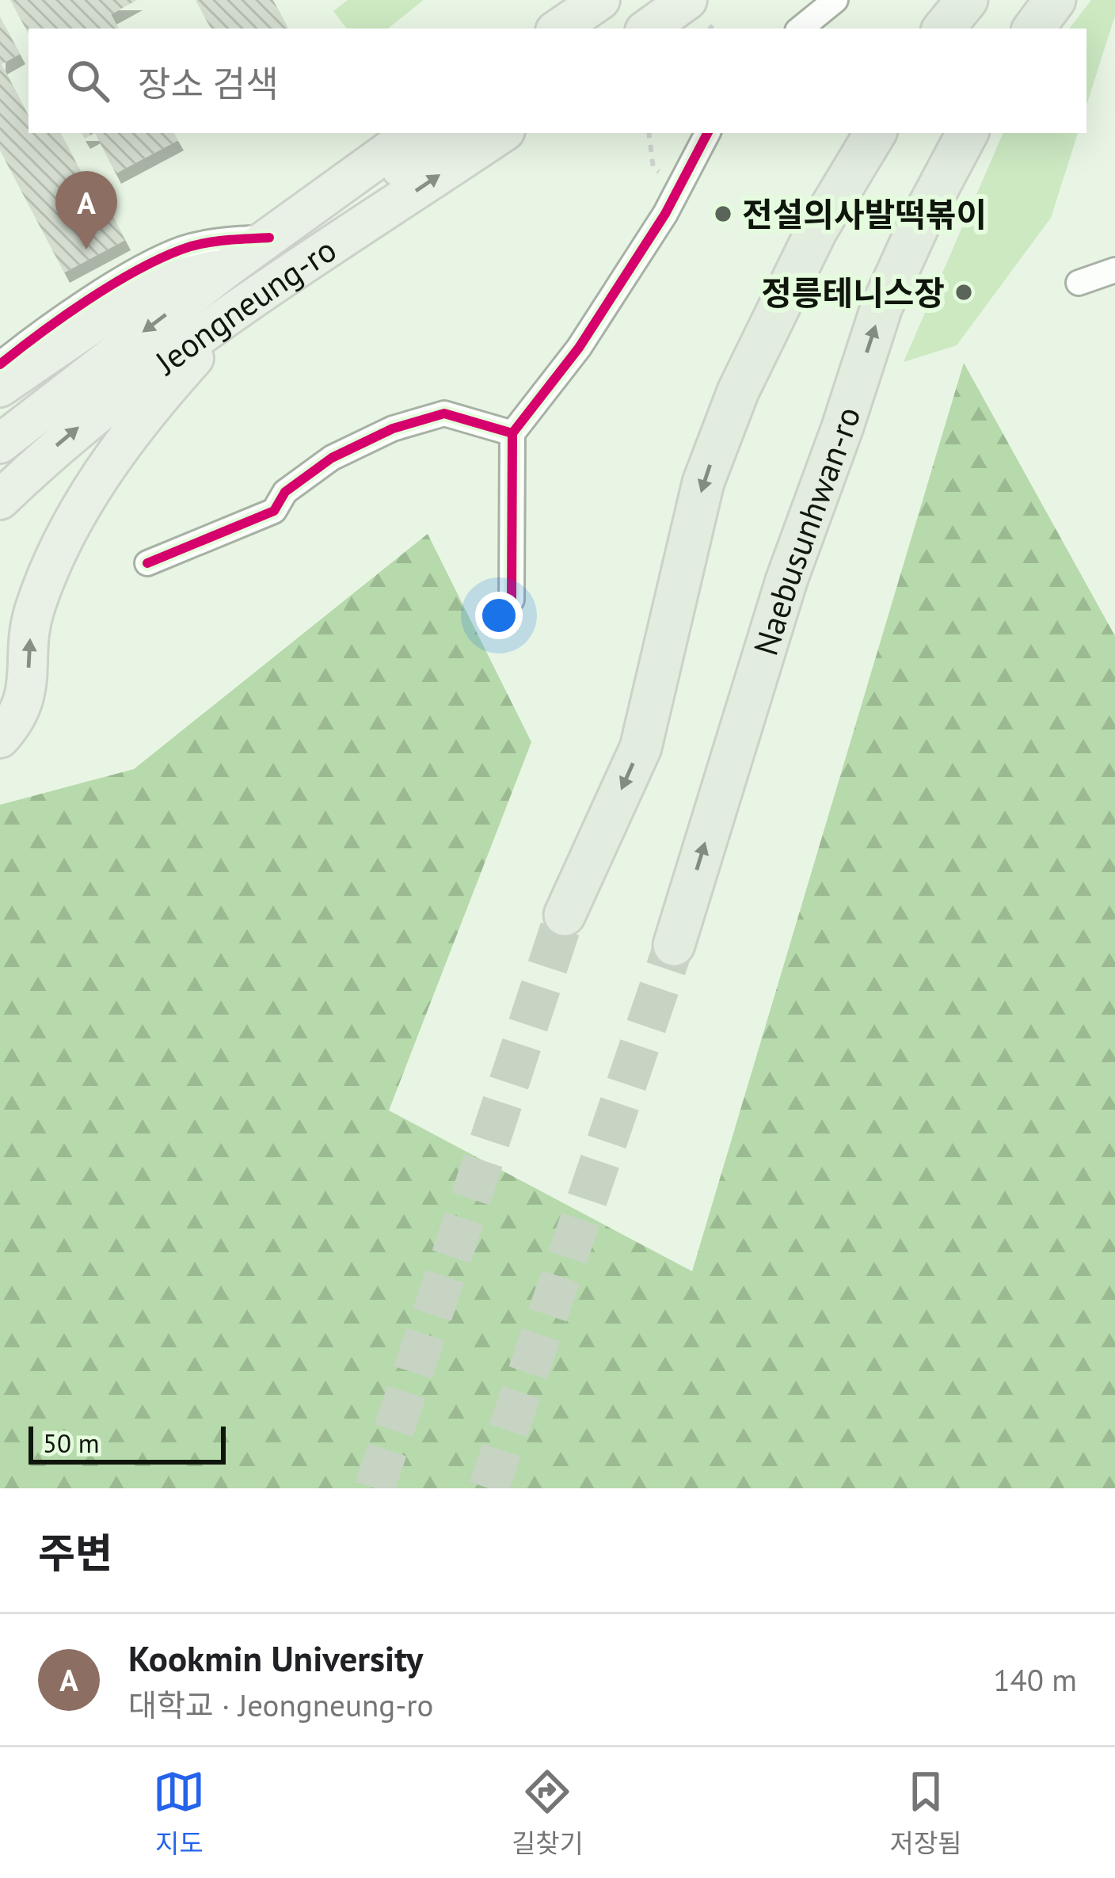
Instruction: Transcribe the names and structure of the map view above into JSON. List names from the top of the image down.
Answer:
{
  "streets": {
    "highway": ["Naebusunhwan-ro"],
    "main road": ["Jeongneung-ro"]
  },
  "places": ["전설의사발떡볶이", "정릉테니스장"],
  "scale_bar": "50 m",
  "page": {
    "search": "장소 검색",
    "pins": "A",
    "scale": "50 m",
    "heading": "주변",
    "list": [
      {
        "mark": "A",
        "name": "Kookmin University",
        "note": "대학교 · Jeongneung-ro",
        "value": "140 m"
      }
    ],
    "nav": ["지도", "길찾기", "저장됨"]
  }
}
